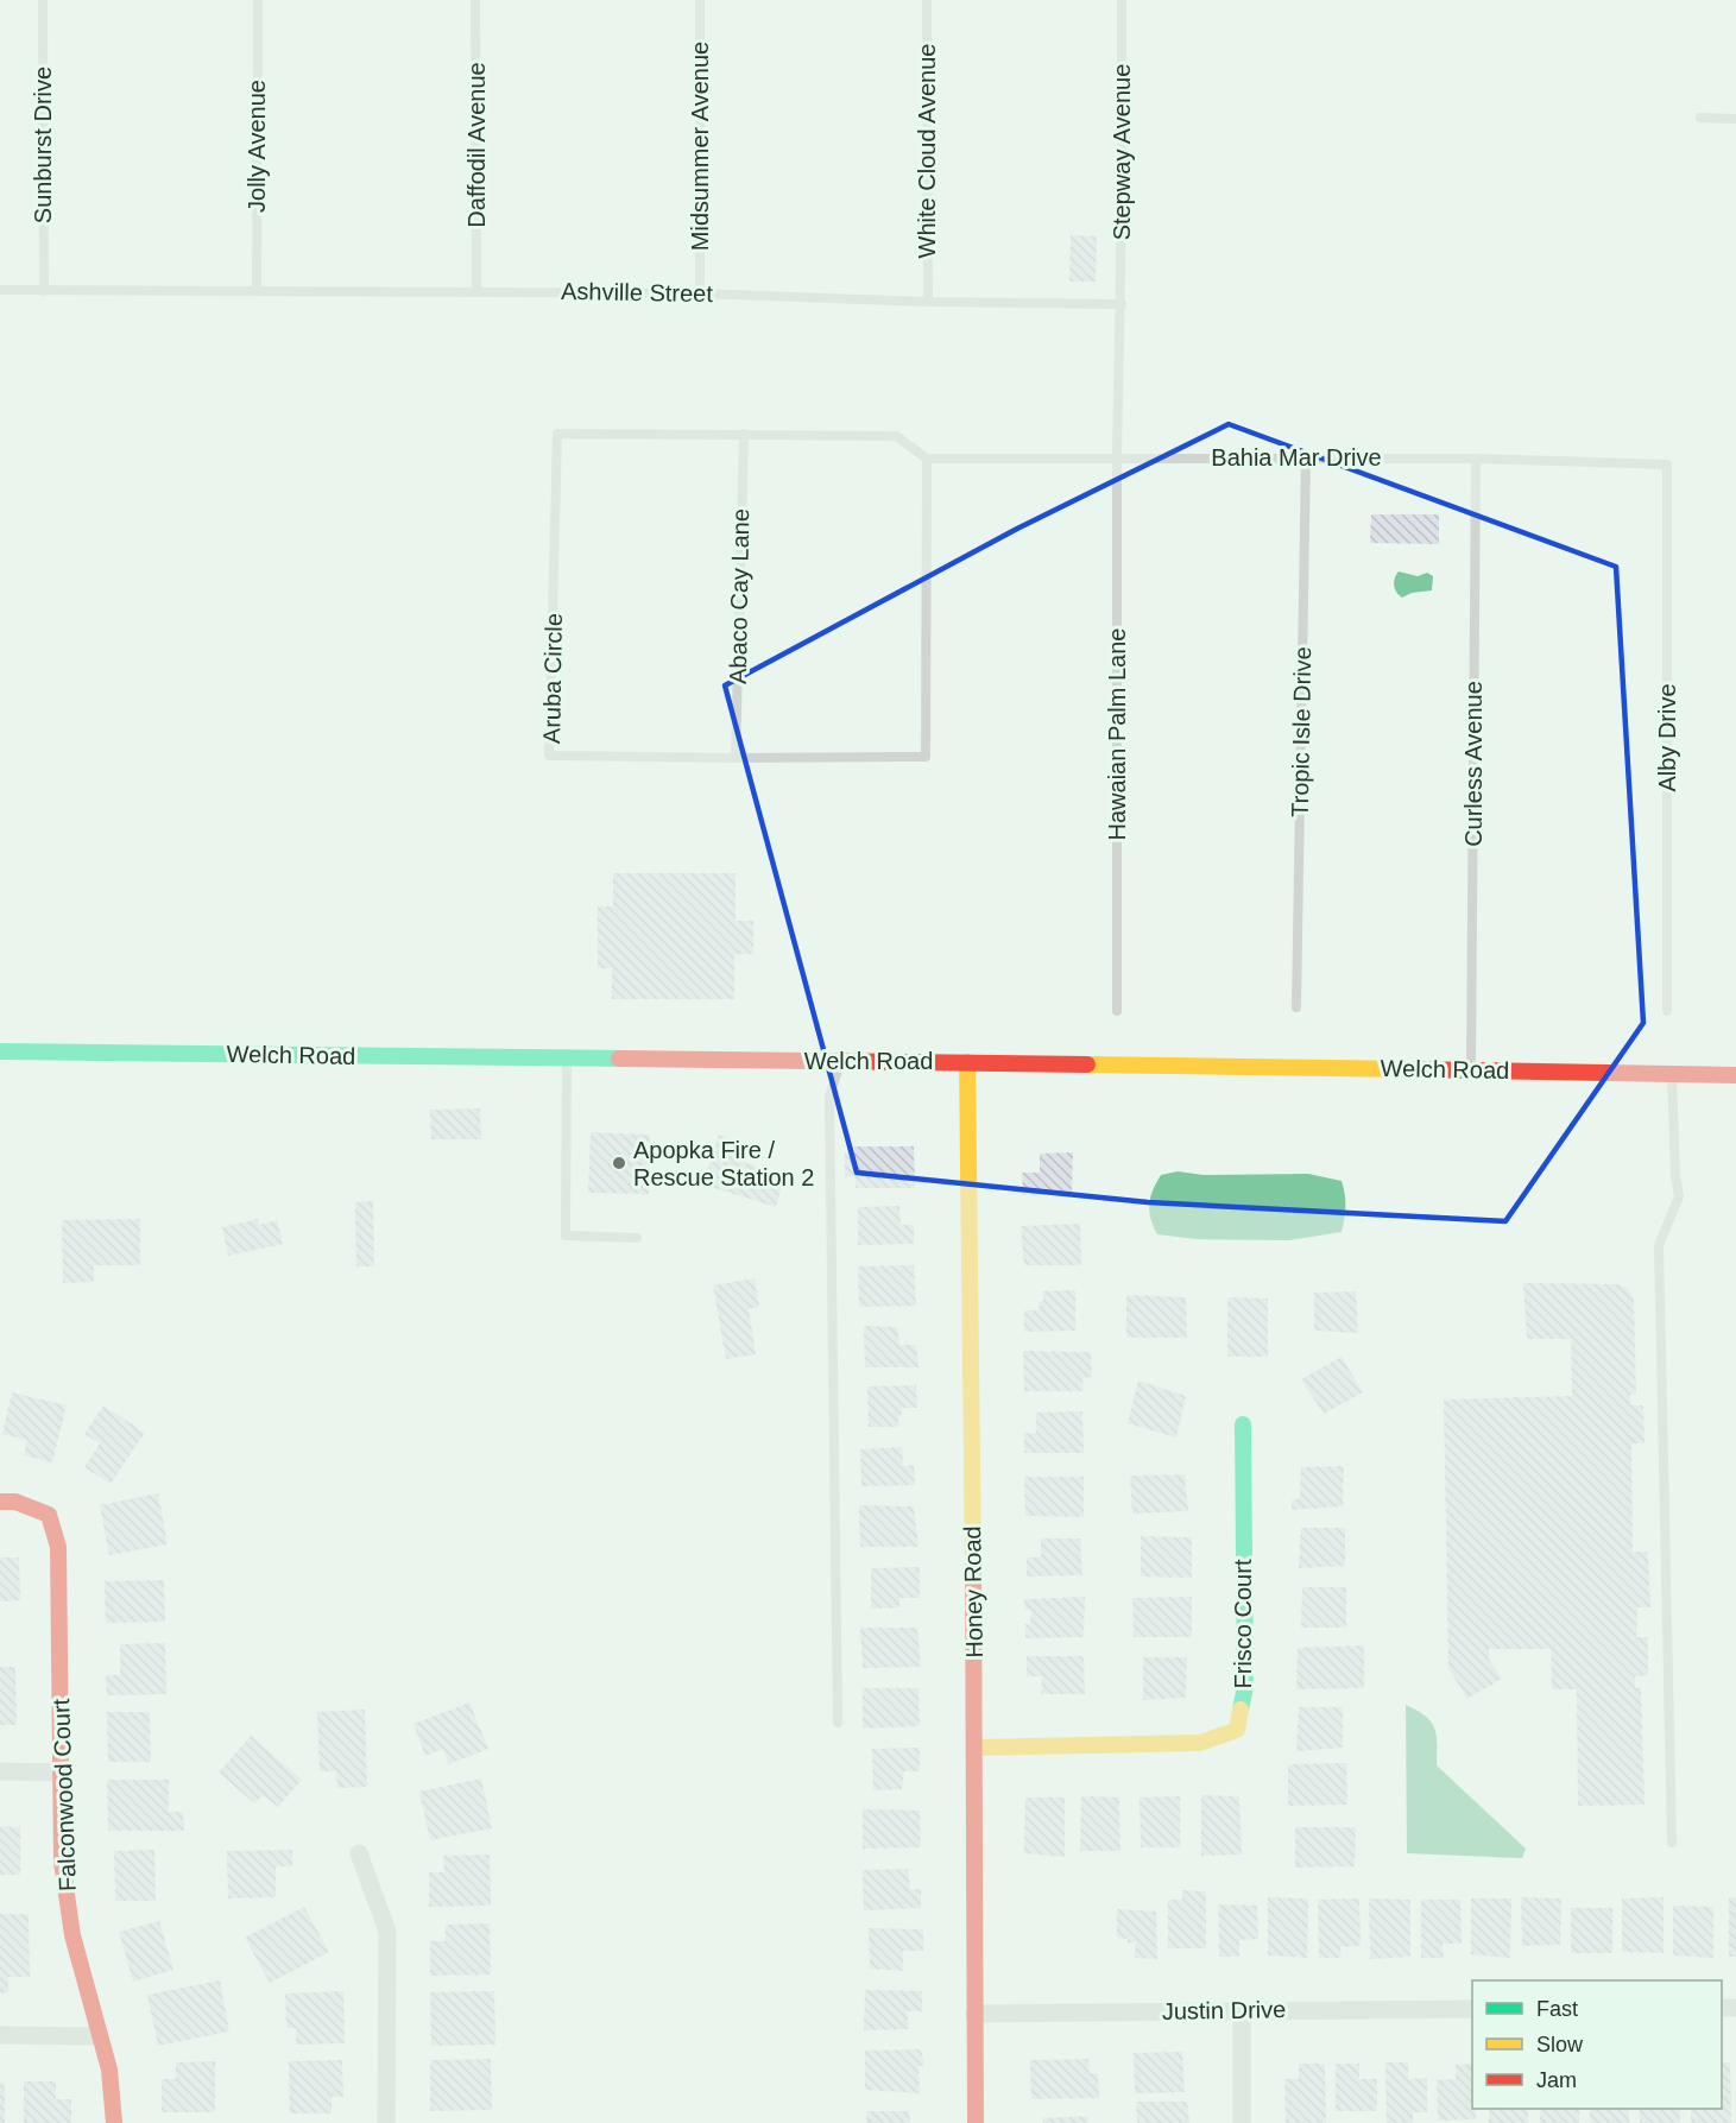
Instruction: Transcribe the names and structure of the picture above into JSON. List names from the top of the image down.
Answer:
{
  "streets": {
    "street": [
      "Welch Road",
      "Honey Road",
      "Frisco Court",
      "Falconwood Court",
      "Justin Drive"
    ],
    "lane": [
      "Sunburst Drive",
      "Daffodil Avenue",
      "Jolly Avenue",
      "Midsummer Avenue",
      "White Cloud Avenue",
      "Stepway Avenue",
      "Ashville Street",
      "Bahia Mar Drive",
      "Abaco Cay Lane",
      "Aruba Circle",
      "Tropic Isle Drive",
      "Hawaian Palm Lane",
      "Alby Drive",
      "Curless Avenue"
    ]
  },
  "crossings": [
    ["Sunburst Drive", "Ashville Street"],
    ["Daffodil Avenue", "Ashville Street"],
    ["Jolly Avenue", "Ashville Street"],
    ["Midsummer Avenue", "Ashville Street"],
    ["White Cloud Avenue", "Ashville Street"],
    ["Stepway Avenue", "Ashville Street"],
    ["Bahia Mar Drive", "Aruba Circle"],
    ["Bahia Mar Drive", "Tropic Isle Drive"],
    ["Bahia Mar Drive", "Hawaian Palm Lane"],
    ["Bahia Mar Drive", "Alby Drive"],
    ["Bahia Mar Drive", "Curless Avenue"],
    ["Abaco Cay Lane", "Aruba Circle"],
    ["Curless Avenue", "Welch Road"],
    ["Welch Road", "Honey Road"],
    ["Honey Road", "Frisco Court"],
    ["Honey Road", "Justin Drive"]
  ],
  "places": ["Apopka Fire / Rescue Station 2"],
  "legend": ["Fast", "Slow", "Jam"]
}
